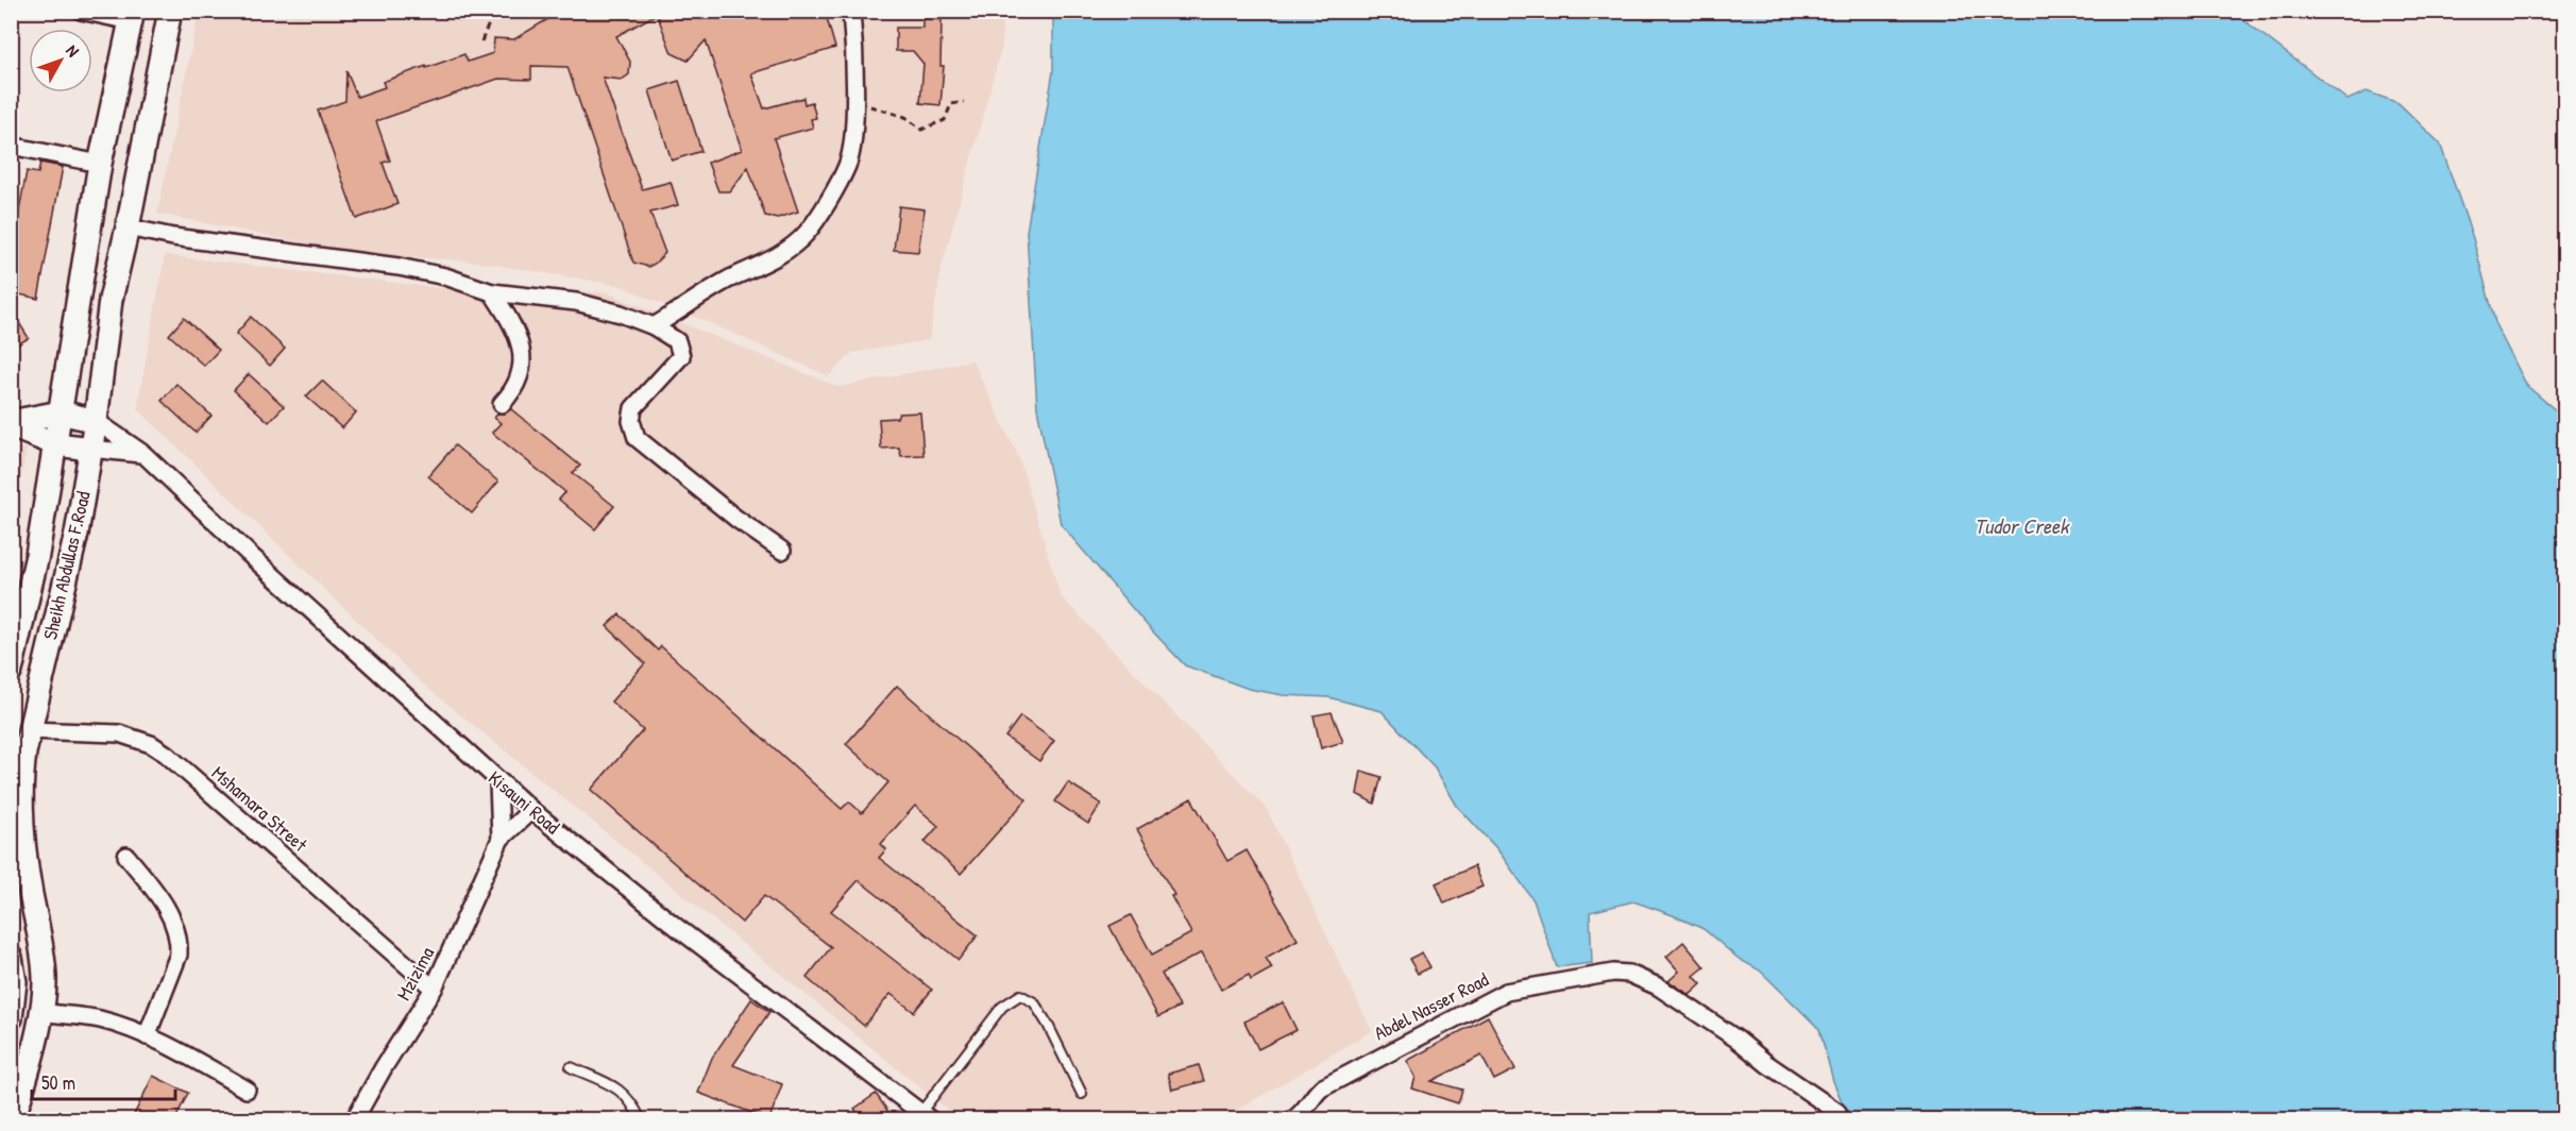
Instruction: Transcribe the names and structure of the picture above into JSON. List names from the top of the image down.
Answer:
{
  "streets": {
    "main road": ["Sheikh Abdullas F.Road"],
    "street": [
      "Kisauni Road",
      "Mshamara Street",
      "Mzizima",
      "Abdel Nasser Road"
    ]
  },
  "crossings": [
    ["Sheikh Abdullas F.Road", "Kisauni Road"],
    ["Sheikh Abdullas F.Road", "Mshamara Street"],
    ["Mshamara Street", "Mzizima"]
  ],
  "water": ["Tudor Creek"],
  "scale_bar": "50 m",
  "north": "top right"
}
